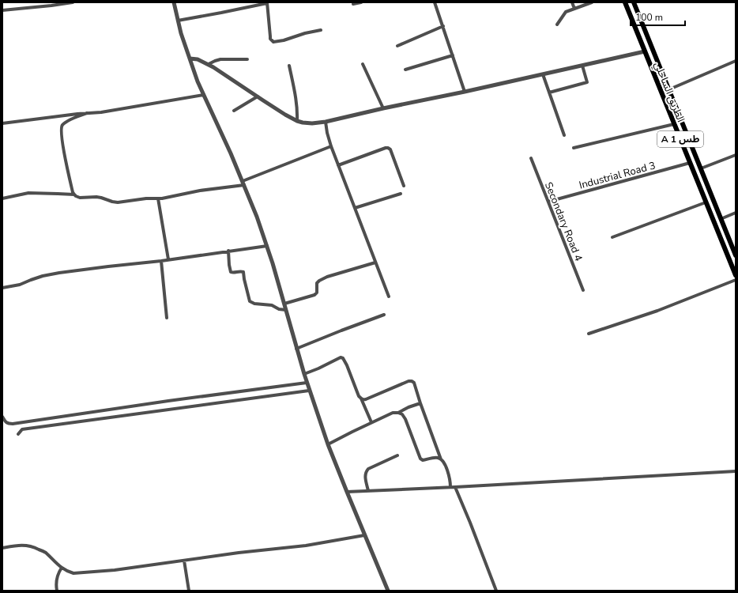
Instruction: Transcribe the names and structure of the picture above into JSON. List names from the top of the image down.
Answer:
{
  "streets": {
    "highway": ["الطريق الساحلي", "A 1 طس"],
    "street": ["Industrial Road 3", "Secondary Road 4"]
  },
  "crossings": [
    ["الطريق الساحلي", "Industrial Road 3"],
    ["Industrial Road 3", "Secondary Road 4"]
  ],
  "scale_bar": "100 m"
}
